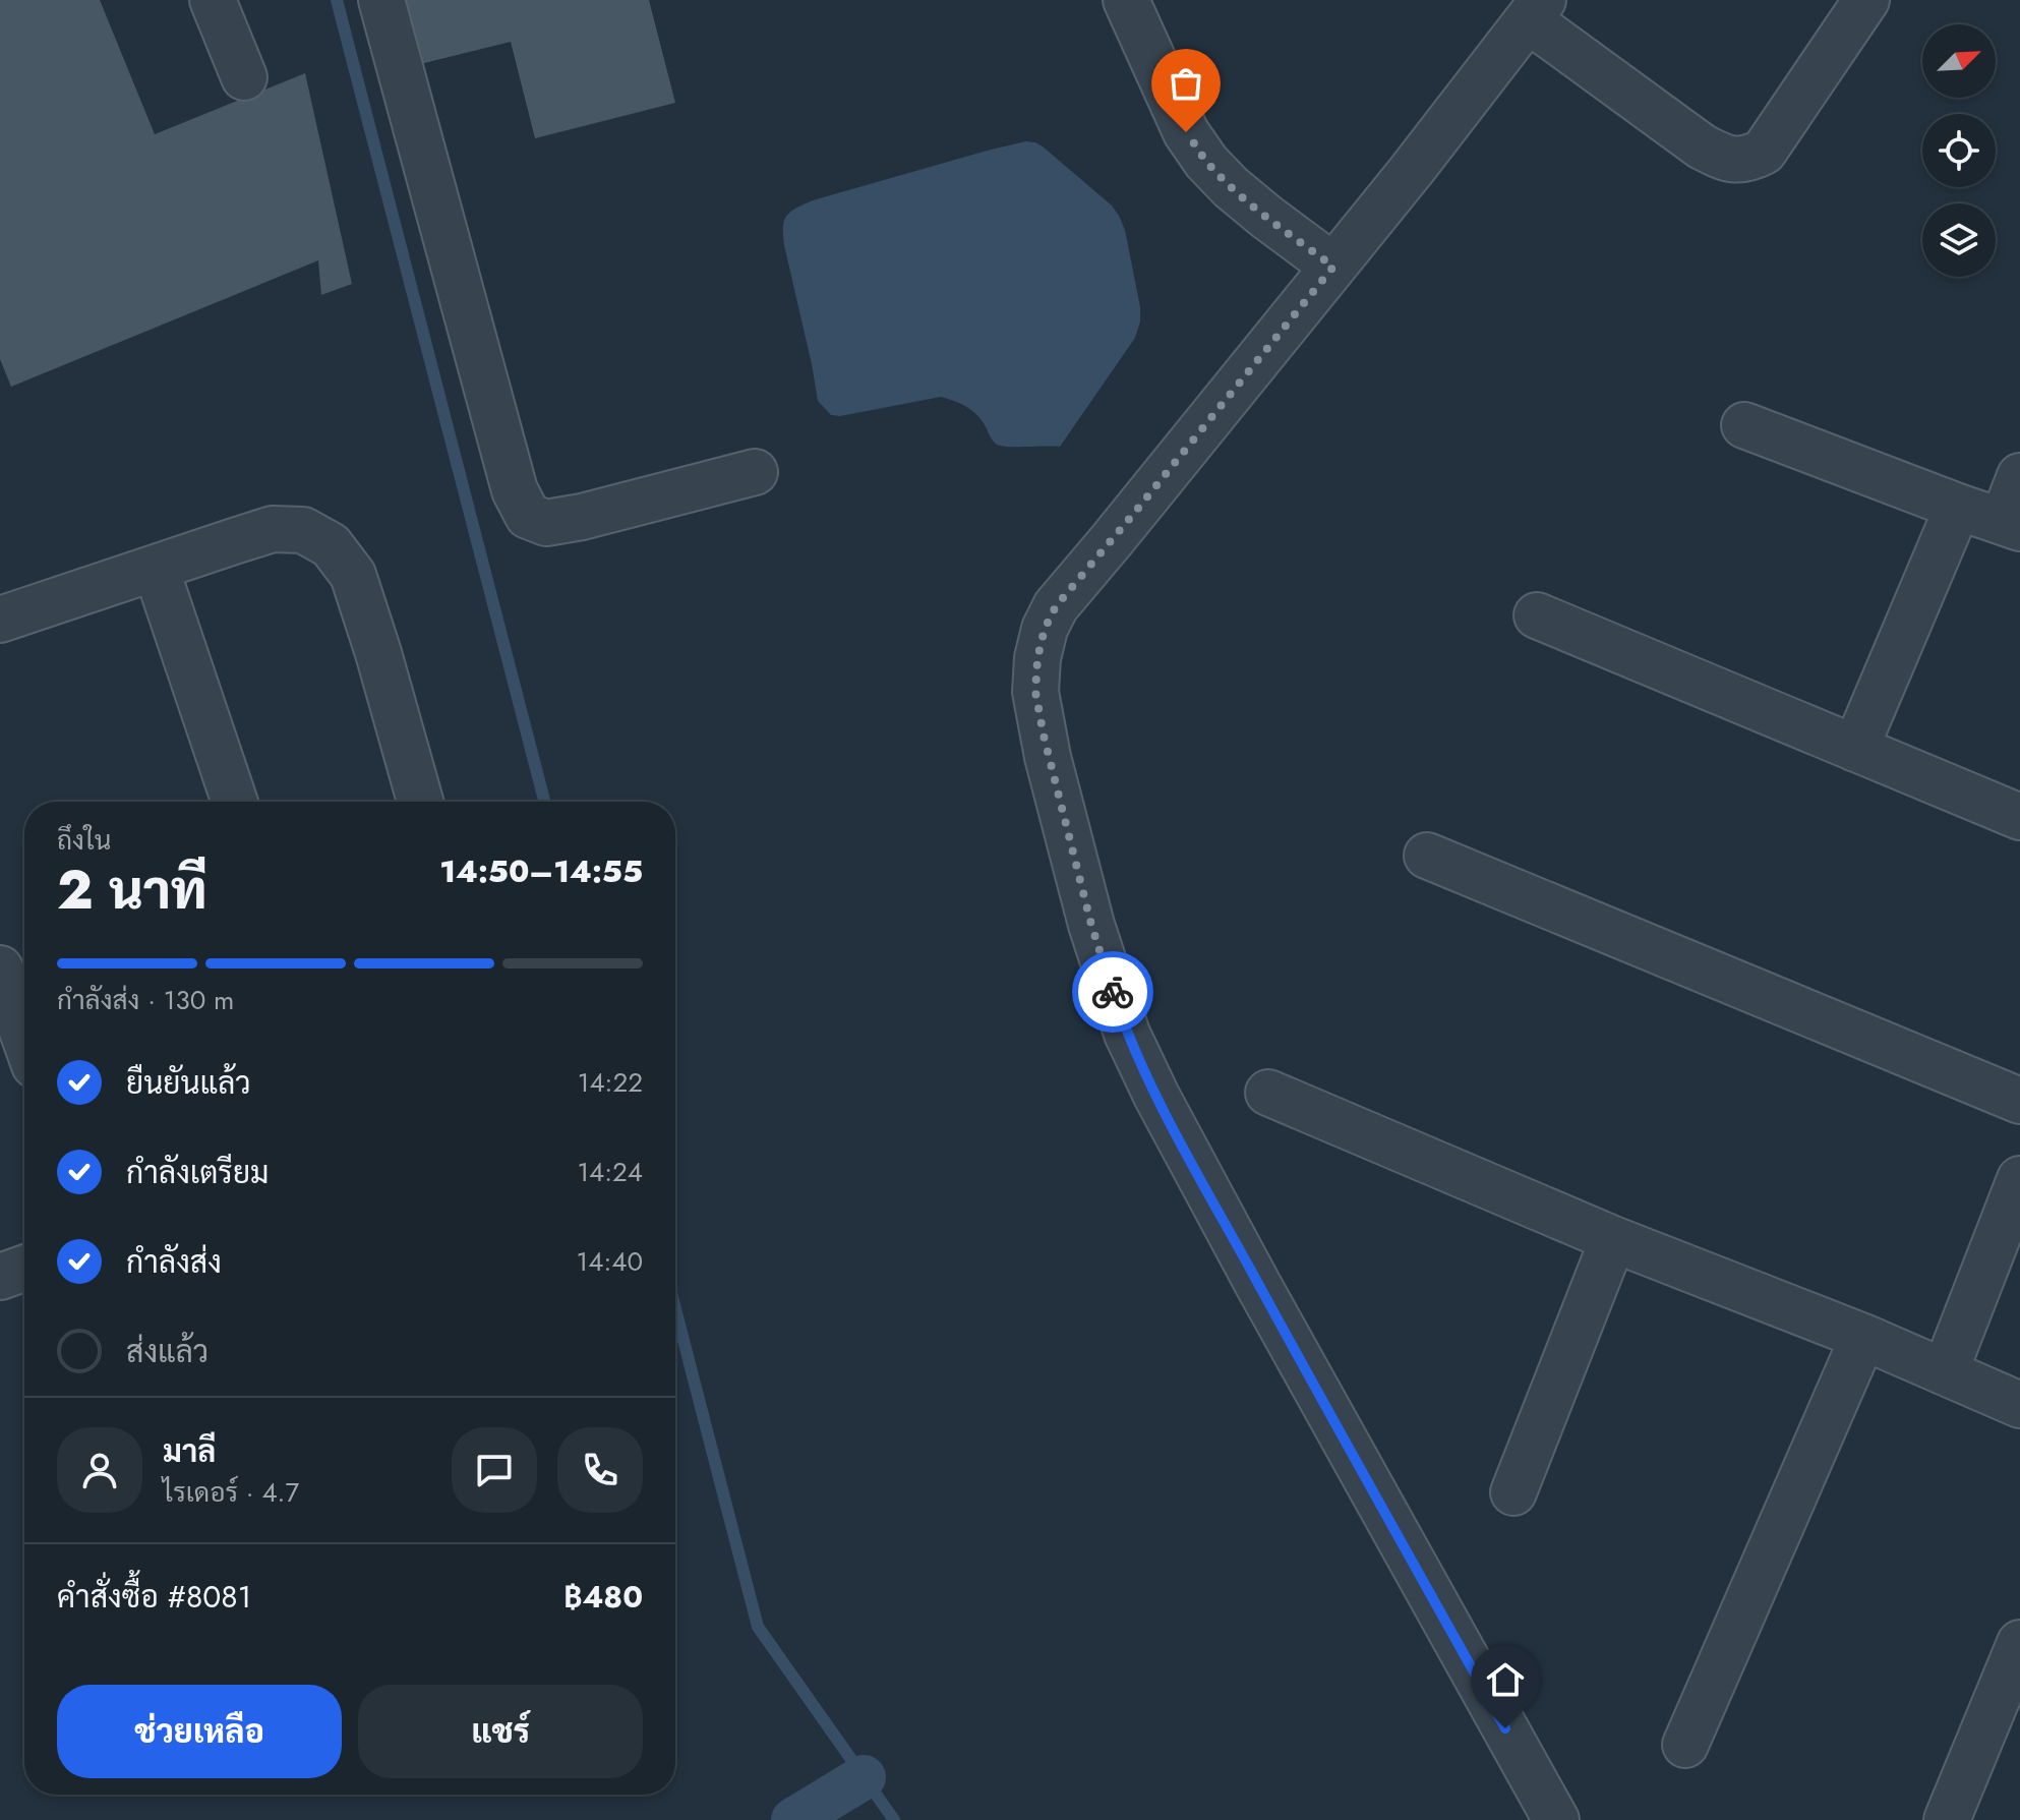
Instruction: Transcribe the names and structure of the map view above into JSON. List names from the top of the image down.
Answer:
{
  "north": "top right",
  "page": {
    "heading": ["2 นาที", "ถึงใน", "14:50–14:55"],
    "panel": [
      "มาลี",
      "ไรเดอร์ · 4.7",
      "คำสั่งซื้อ #8081",
      "฿480"
    ],
    "bar": "กำลังส่ง · 130 m",
    "list": [
      ["ยืนยันแล้ว", "14:22"],
      ["กำลังเตรียม", "14:24"],
      ["กำลังส่ง", "14:40"],
      "ส่งแล้ว"
    ],
    "buttons": ["ช่วยเหลือ", "แชร์"]
  }
}
